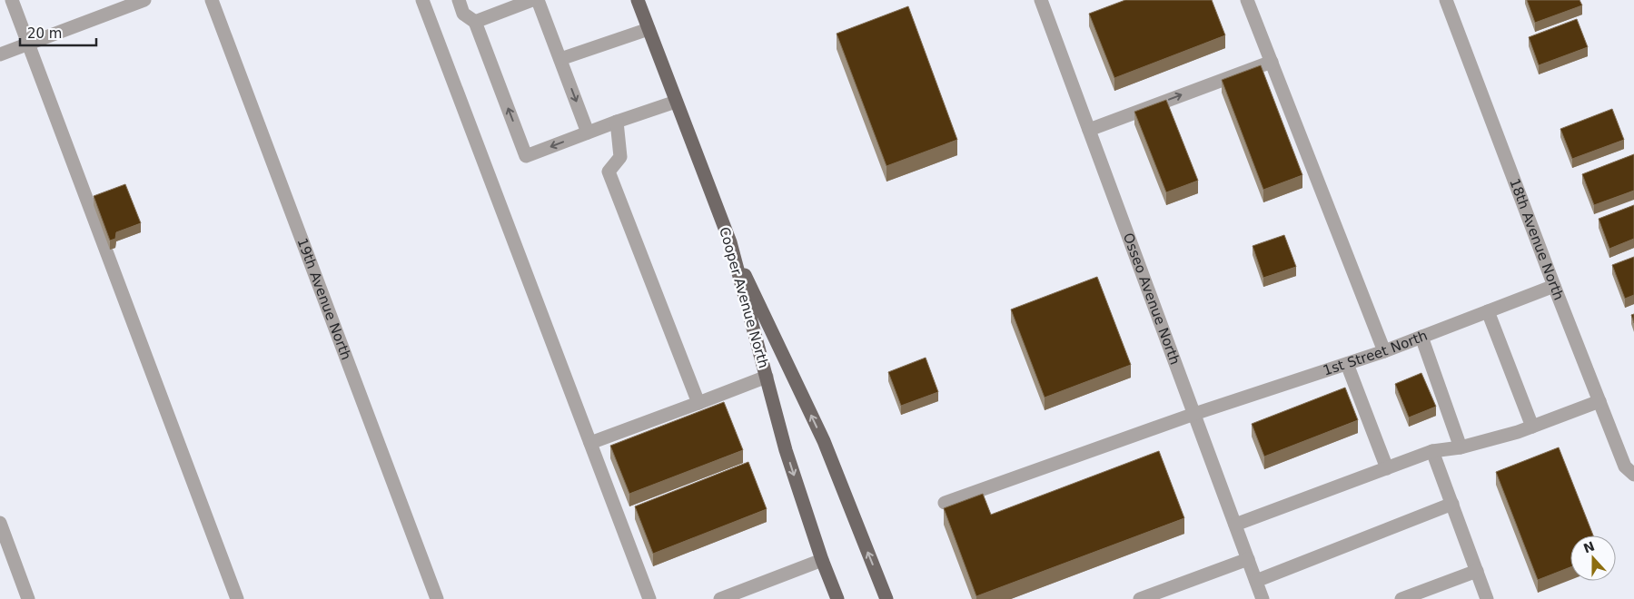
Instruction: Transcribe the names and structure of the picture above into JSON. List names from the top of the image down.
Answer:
{
  "streets": {
    "main road": ["Cooper Avenue North"],
    "street": [
      "18th Avenue North",
      "19th Avenue North",
      "Osseo Avenue North",
      "1st Street North"
    ]
  },
  "crossings": [
    ["18th Avenue North", "1st Street North"],
    ["Osseo Avenue North", "1st Street North"]
  ],
  "scale_bar": "20 m",
  "north": "top"
}
